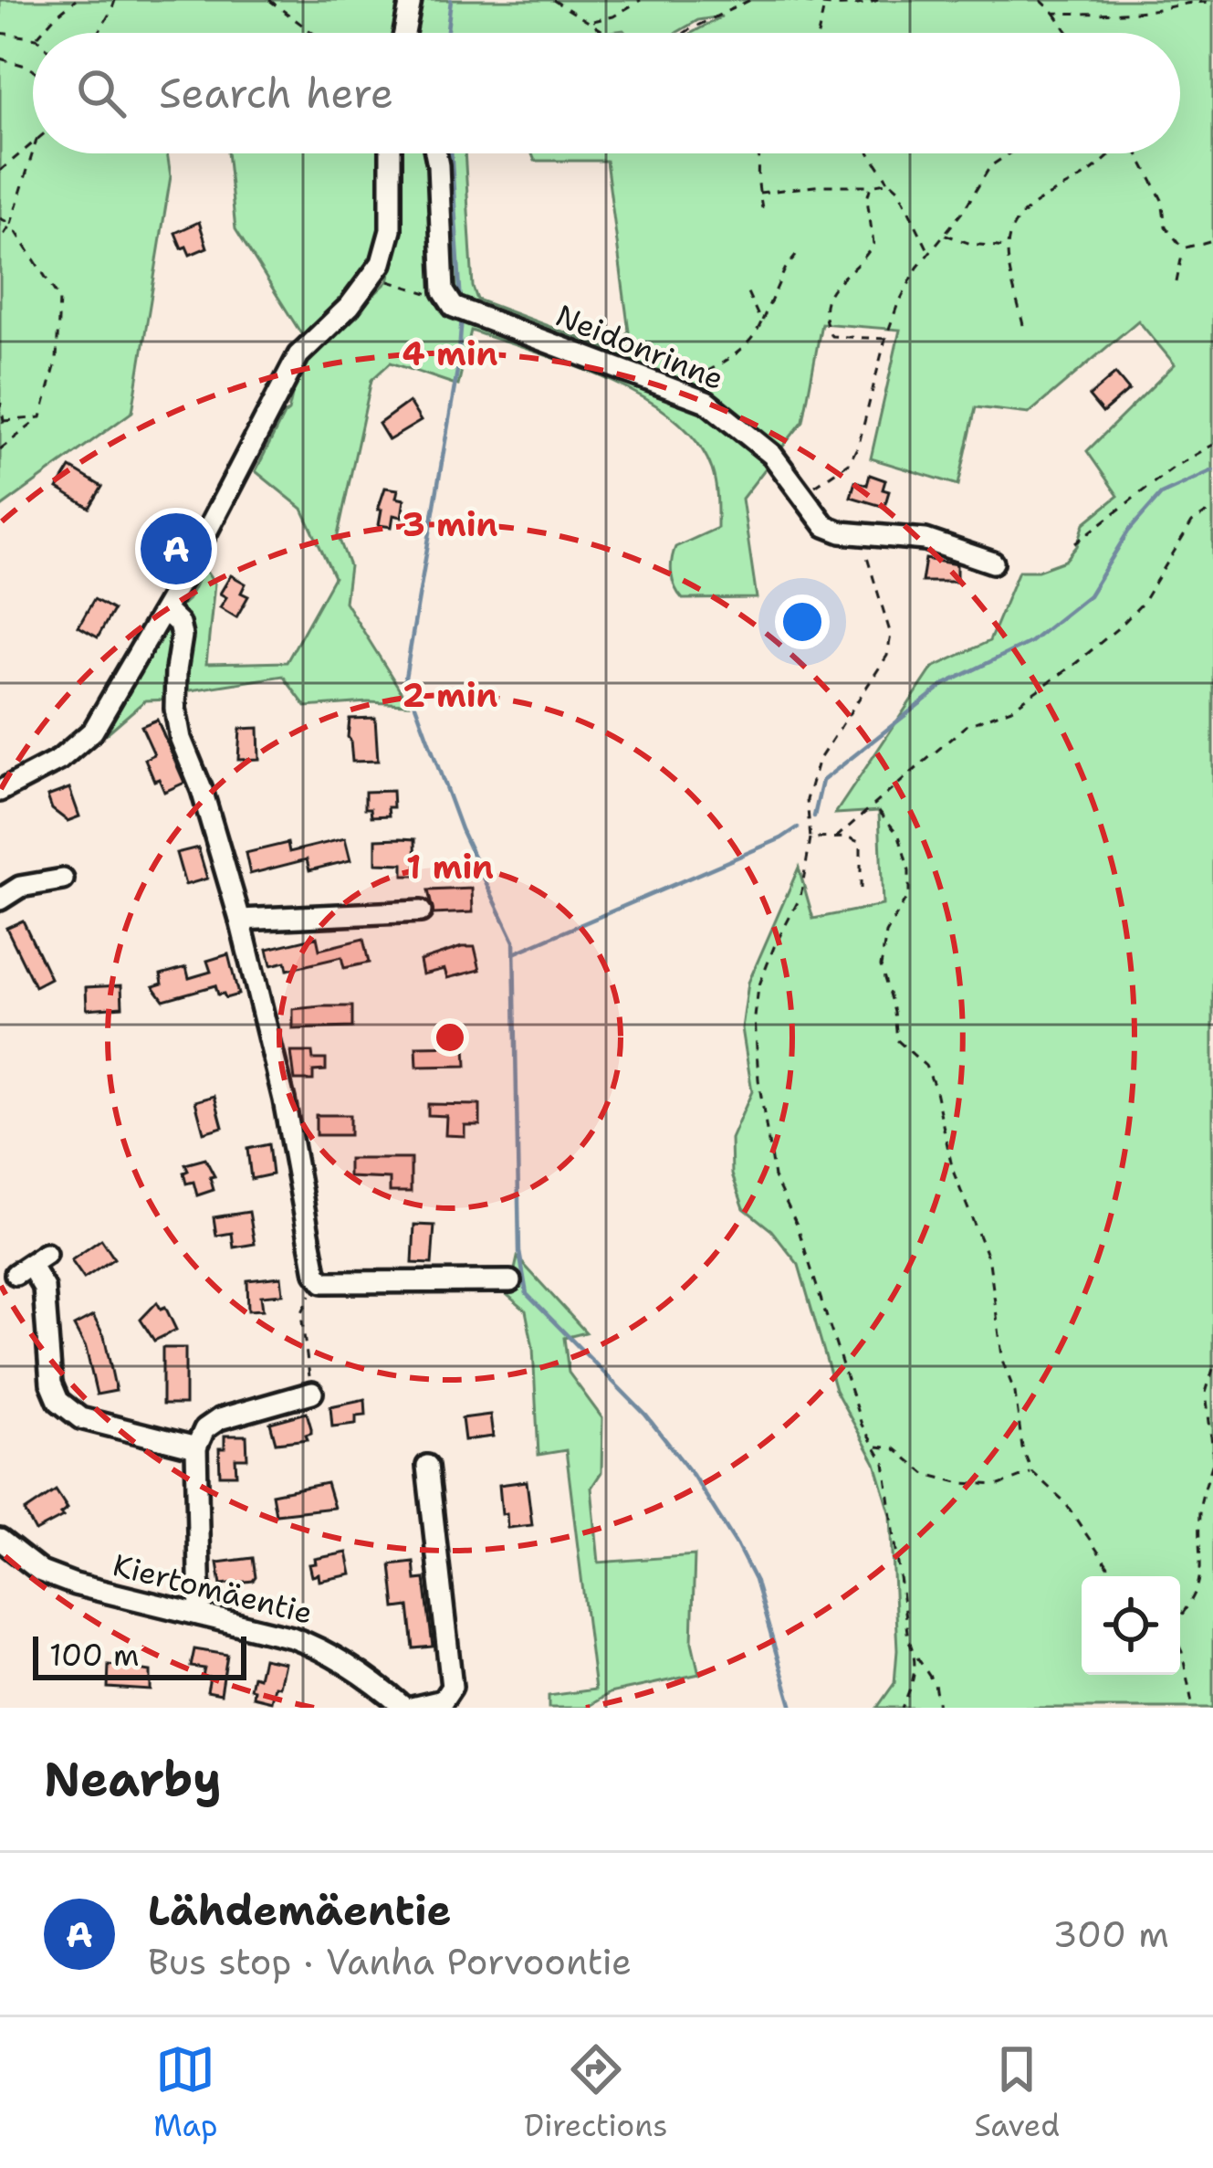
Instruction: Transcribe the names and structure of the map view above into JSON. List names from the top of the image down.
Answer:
{
  "streets": {
    "street": ["Neidonrinne", "Kiertomäentie"]
  },
  "scale_bar": "100 m",
  "page": {
    "search": "Search here",
    "pins": "A",
    "scale": "100 m",
    "heading": "Nearby",
    "list": [
      {
        "mark": "A",
        "name": "Lähdemäentie",
        "note": "Bus stop · Vanha Porvoontie",
        "value": "300 m"
      }
    ],
    "nav": ["Map", "Directions", "Saved"]
  },
  "rings": [
    "4 min",
    "3 min",
    "2 min",
    "1 min"
  ]
}
